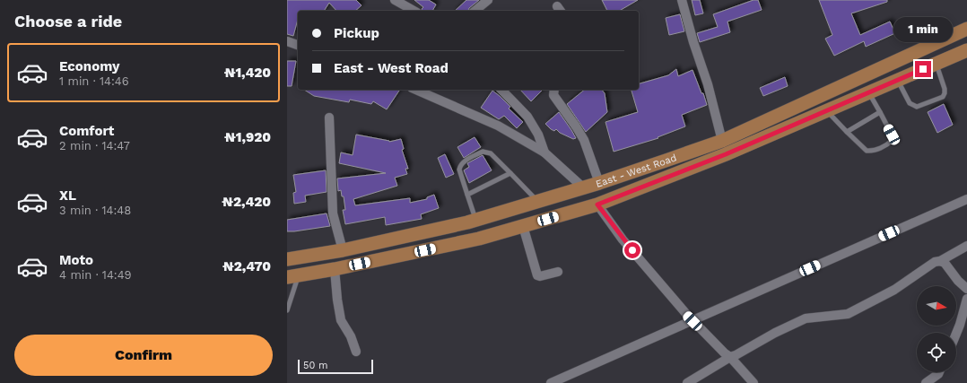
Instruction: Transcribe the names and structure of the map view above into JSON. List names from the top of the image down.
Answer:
{
  "streets": {
    "main road": ["East - West Road"]
  },
  "scale_bar": "50 m",
  "north": "right",
  "page": {
    "heading": "Choose a ride",
    "banner": ["Pickup", "East - West Road"],
    "bubble": "1 min",
    "list": [
      {
        "name": "Economy",
        "note": "1 min · 14:46",
        "value": "₦1,420"
      },
      {
        "name": "Comfort",
        "note": "2 min · 14:47",
        "value": "₦1,920"
      },
      {
        "name": "XL",
        "note": "3 min · 14:48",
        "value": "₦2,420"
      },
      {
        "name": "Moto",
        "note": "4 min · 14:49",
        "value": "₦2,470"
      }
    ],
    "buttons": "Confirm",
    "scale": "50 m"
  }
}
